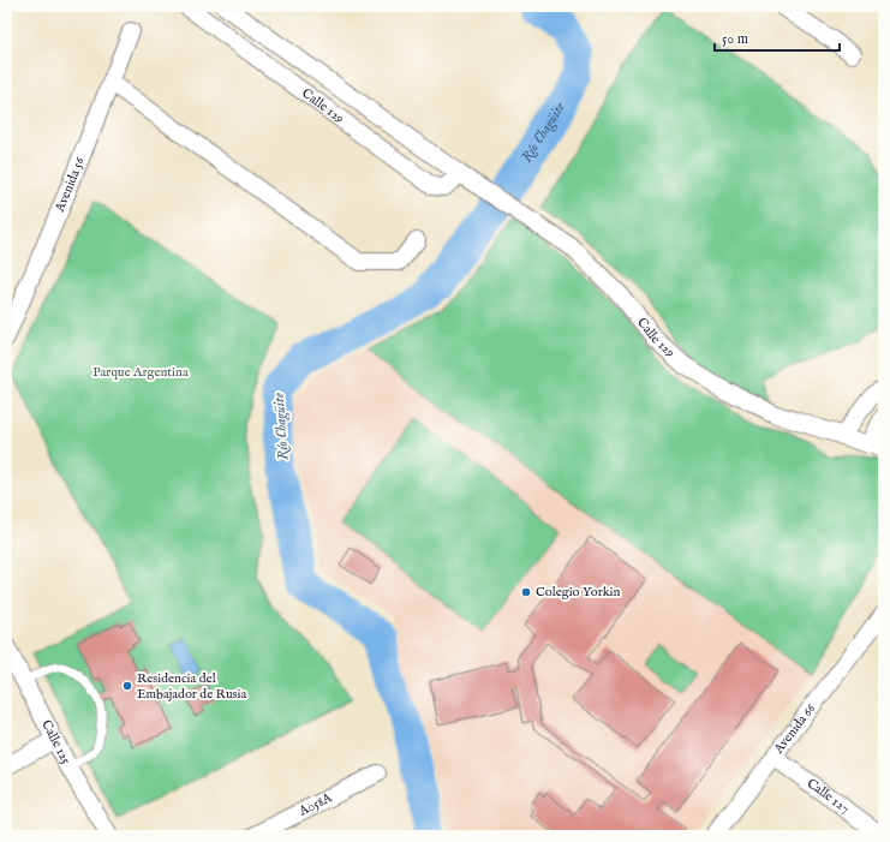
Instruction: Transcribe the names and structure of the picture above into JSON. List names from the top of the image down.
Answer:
{
  "streets": {
    "street": [
      "Calle 129",
      "Avenida 56",
      "Avenida 66",
      "Calle 125",
      "Calle 127",
      "A058A"
    ]
  },
  "crossings": [
    ["Avenida 66", "Calle 127"]
  ],
  "water": ["Río Chagüite"],
  "parks": ["Parque Argentina"],
  "places": ["Colegio Yorkin", "Residencia del Embajador de Rusia"],
  "scale_bar": "50 m"
}
